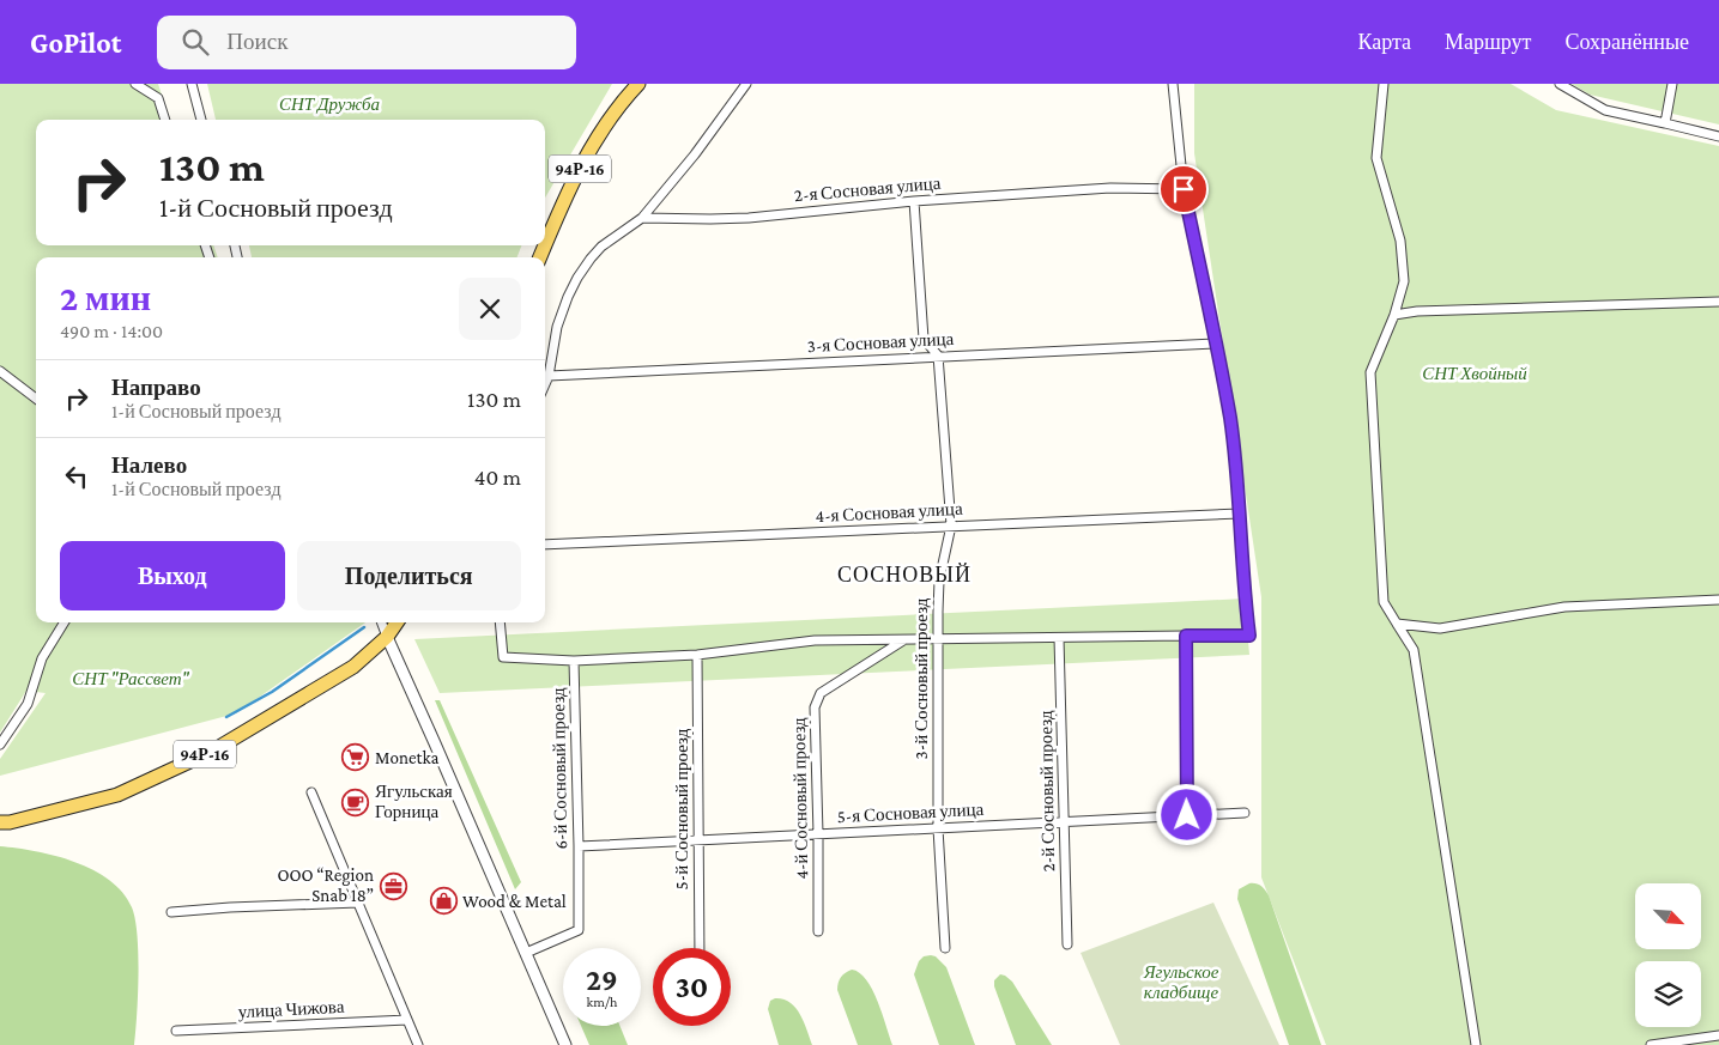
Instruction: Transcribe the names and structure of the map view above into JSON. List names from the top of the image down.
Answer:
{
  "streets": {
    "main road": ["94Р-16"],
    "street": [
      "2-я Сосновая улица",
      "3-я Сосновая улица",
      "4-я Сосновая улица",
      "3-й Сосновый проезд",
      "6-й Сосновый проезд",
      "2-й Сосновый проезд",
      "4-й Сосновый проезд",
      "5-й Сосновый проезд",
      "5-я Сосновая улица",
      "улица Чижова"
    ]
  },
  "crossings": [
    ["2-я Сосновая улица", "3-й Сосновый проезд"],
    ["3-я Сосновая улица", "3-й Сосновый проезд"],
    ["4-я Сосновая улица", "3-й Сосновый проезд"],
    ["3-й Сосновый проезд", "5-я Сосновая улица"],
    ["6-й Сосновый проезд", "5-я Сосновая улица"],
    ["2-й Сосновый проезд", "5-я Сосновая улица"],
    ["4-й Сосновый проезд", "5-я Сосновая улица"],
    ["5-й Сосновый проезд", "5-я Сосновая улица"]
  ],
  "districts": ["СОСНОВЫЙ"],
  "parks": [
    "СНТ Дружба",
    "СНТ Хвойный",
    "СНТ \"Рассвет\"",
    "Ягульское кладбище"
  ],
  "places": {
    "supermarket": ["Monetka"],
    "cafe": ["Ягульская Горница"],
    "office": ["OOO “Region Snab 18”"],
    "shop": ["Wood & Metal"]
  },
  "north": "bottom right",
  "page": {
    "header": "GoPilot",
    "search": "Поиск",
    "nav": ["Карта", "Маршрут", "Сохранённые"],
    "turn": ["130 m", "1-й Сосновый проезд"],
    "heading": ["2 мин", "490 m · 14:00"],
    "list": [
      {
        "name": "Направо",
        "note": "1-й Сосновый проезд",
        "value": "130 m"
      },
      {
        "name": "Налево",
        "note": "1-й Сосновый проезд",
        "value": "40 m"
      }
    ],
    "buttons": ["Выход", "Поделиться"],
    "speed": "29 km/h",
    "limit": "30"
  }
}
